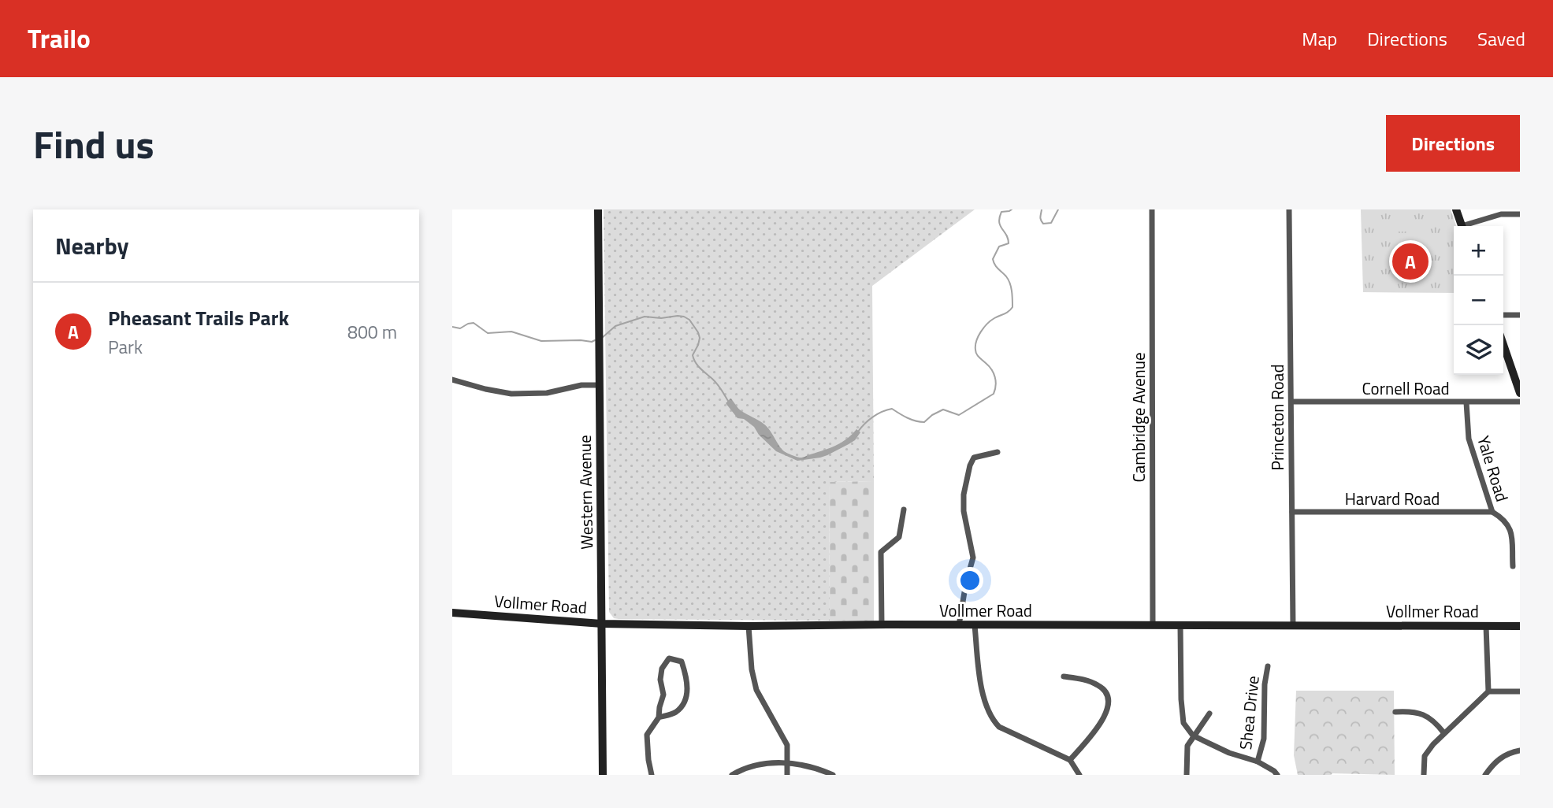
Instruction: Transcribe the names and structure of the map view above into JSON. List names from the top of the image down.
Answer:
{
  "streets": {
    "main road": ["Western Avenue", "Vollmer Road"],
    "street": [
      "Cornell Road",
      "Cambridge Avenue",
      "Princeton Road",
      "Yale Road",
      "Harvard Road",
      "Shea Drive"
    ]
  },
  "crossings": [
    ["Cornell Road", "Princeton Road"],
    ["Cornell Road", "Yale Road"],
    ["Cambridge Avenue", "Vollmer Road"],
    ["Princeton Road", "Harvard Road"],
    ["Princeton Road", "Vollmer Road"],
    ["Yale Road", "Harvard Road"],
    ["Western Avenue", "Vollmer Road"]
  ],
  "page": {
    "header": "Trailo",
    "nav": ["Map", "Directions", "Saved"],
    "title": "Find us",
    "buttons": "Directions",
    "heading": "Nearby",
    "map_buttons": ["+", "−"],
    "pins": "A",
    "list": [
      {
        "mark": "A",
        "name": "Pheasant Trails Park",
        "note": "Park",
        "value": "800 m"
      }
    ]
  }
}
